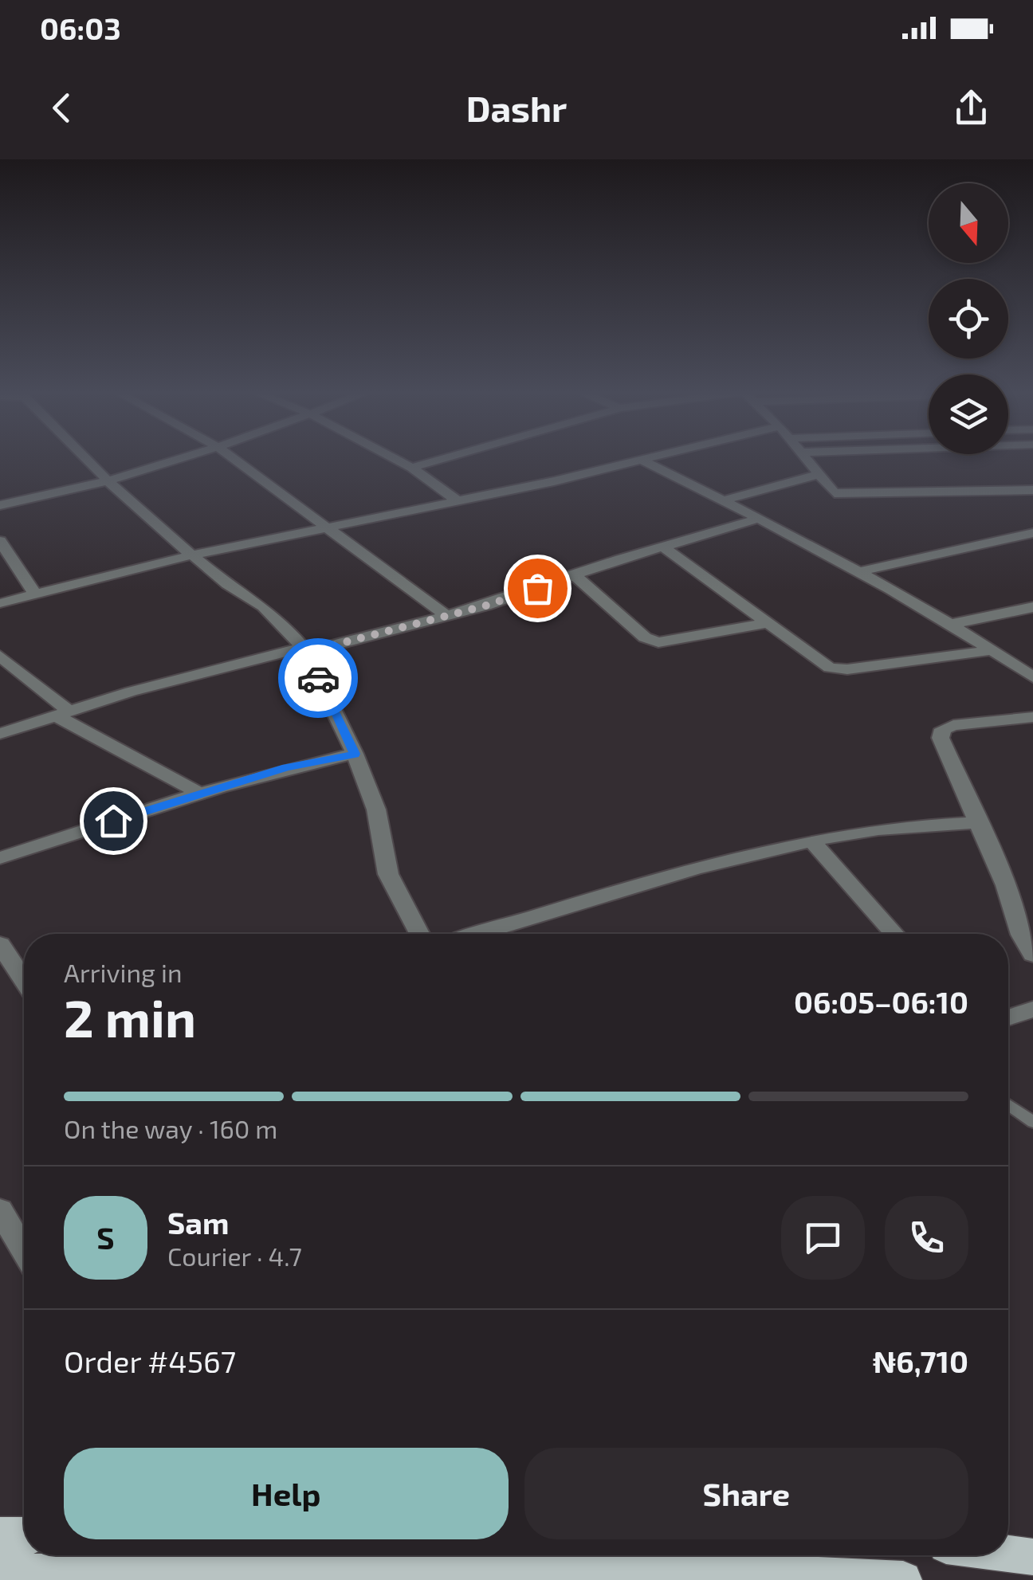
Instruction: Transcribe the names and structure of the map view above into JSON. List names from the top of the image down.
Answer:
{
  "north": "bottom",
  "page": {
    "status": "06:03",
    "header": "Dashr",
    "heading": ["2 min", "Arriving in", "06:05–06:10"],
    "panel": [
      "Sam",
      "Courier · 4.7",
      "Order #4567",
      "₦6,710"
    ],
    "bar": "On the way · 160 m",
    "round": "S",
    "buttons": ["Help", "Share"]
  }
}
